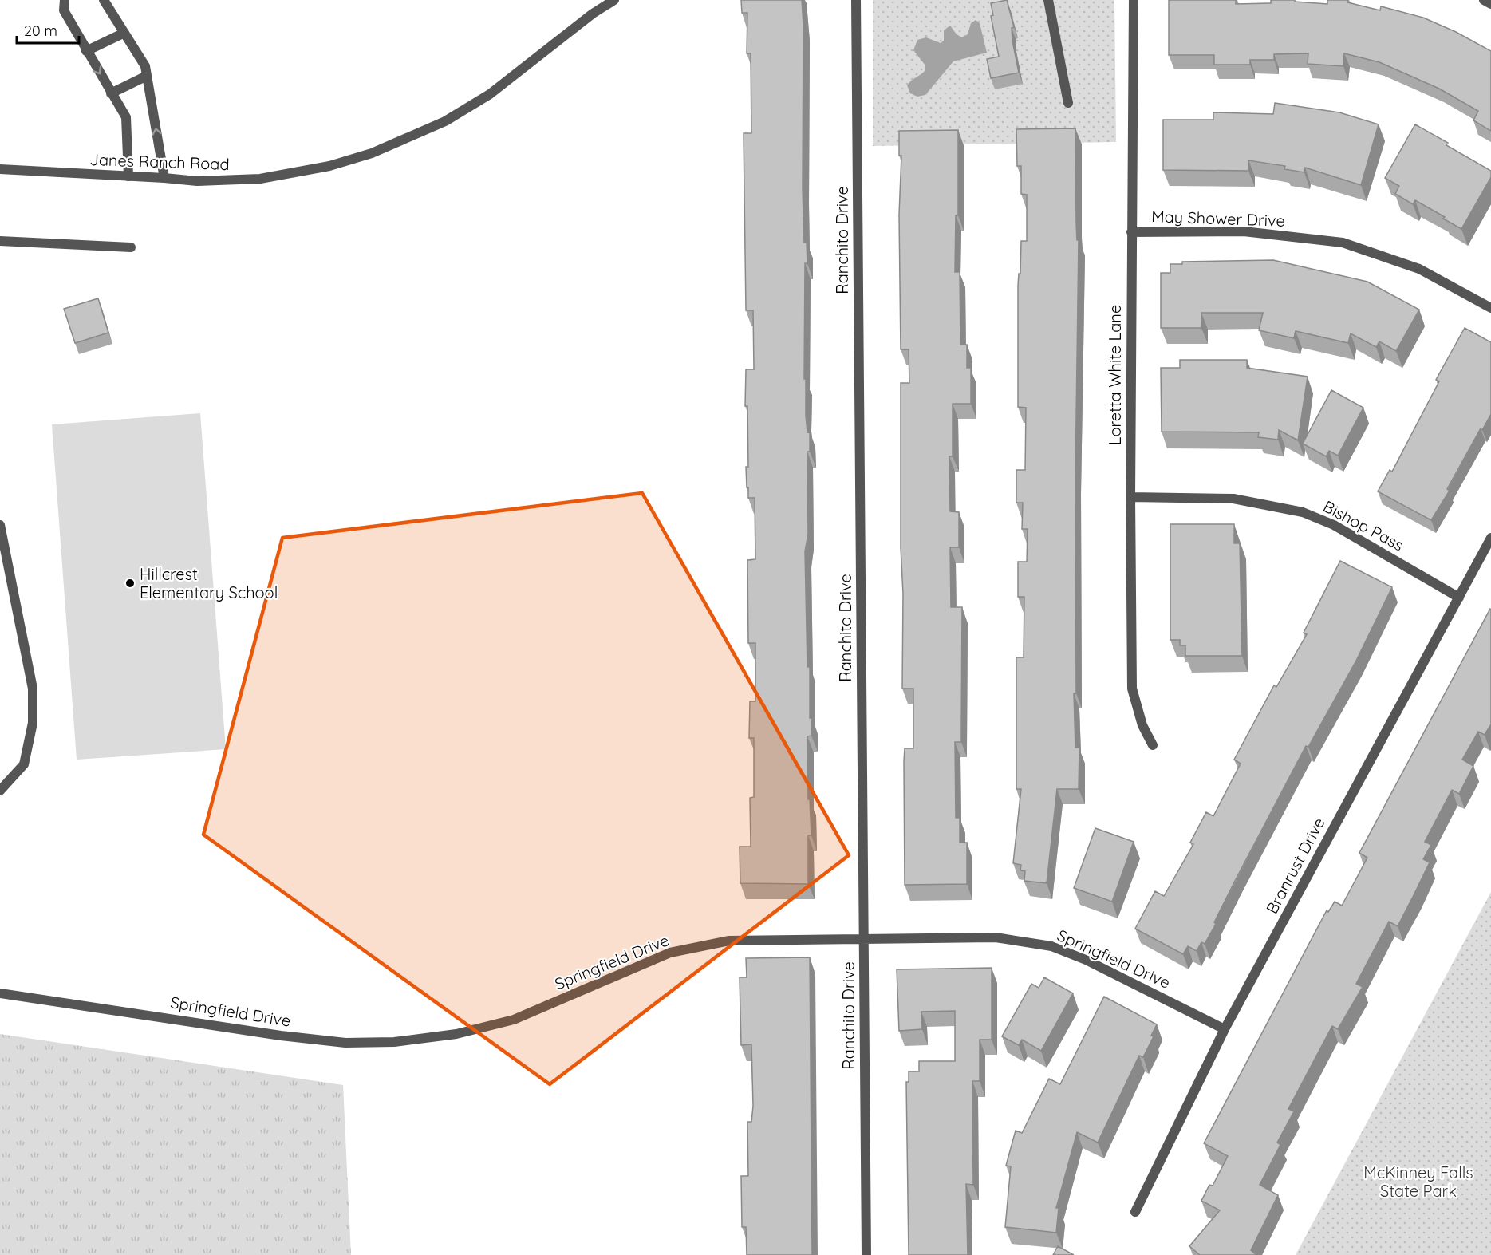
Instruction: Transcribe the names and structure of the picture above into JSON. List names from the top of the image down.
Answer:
{
  "streets": {
    "street": [
      "Janes Ranch Road",
      "May Shower Drive",
      "Ranchito Drive",
      "Loretta White Lane",
      "Bishop Pass",
      "Branrust Drive",
      "Springfield Drive"
    ]
  },
  "crossings": [
    ["May Shower Drive", "Loretta White Lane"],
    ["Ranchito Drive", "Springfield Drive"],
    ["Loretta White Lane", "Bishop Pass"],
    ["Bishop Pass", "Branrust Drive"],
    ["Branrust Drive", "Springfield Drive"]
  ],
  "parks": ["McKinney Falls State Park"],
  "places": ["Hillcrest Elementary School"],
  "scale_bar": "20 m"
}
